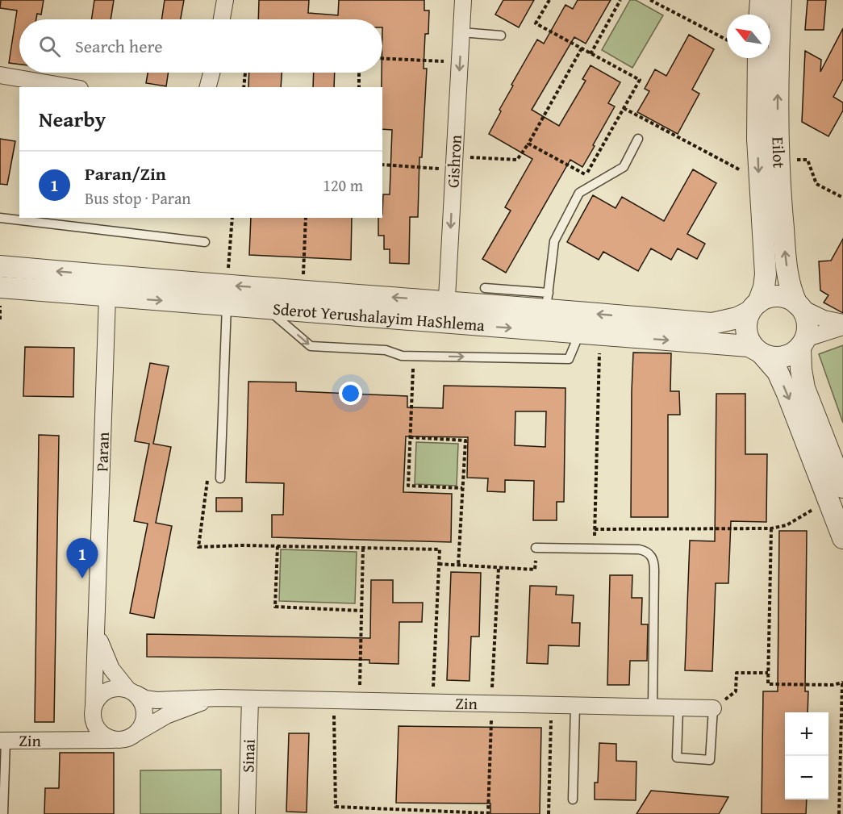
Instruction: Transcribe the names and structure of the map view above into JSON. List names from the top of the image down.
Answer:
{
  "streets": {
    "street": [
      "Eilot",
      "Gishron",
      "Sderot Yerushalayim HaShlema",
      "Paran",
      "Zin",
      "Sinai"
    ]
  },
  "crossings": [
    ["Eilot", "Sderot Yerushalayim HaShlema"],
    ["Gishron", "Sderot Yerushalayim HaShlema"],
    ["Sderot Yerushalayim HaShlema", "Paran"],
    ["Paran", "Zin"],
    ["Zin", "Sinai"]
  ],
  "one_way": ["Gishron"],
  "north": "top left",
  "page": {
    "search": "Search here",
    "heading": "Nearby",
    "list": [
      {
        "mark": "1",
        "name": "Paran/Zin",
        "note": "Bus stop · Paran",
        "value": "120 m"
      }
    ],
    "pins": "1",
    "map_buttons": ["+", "−"]
  }
}
